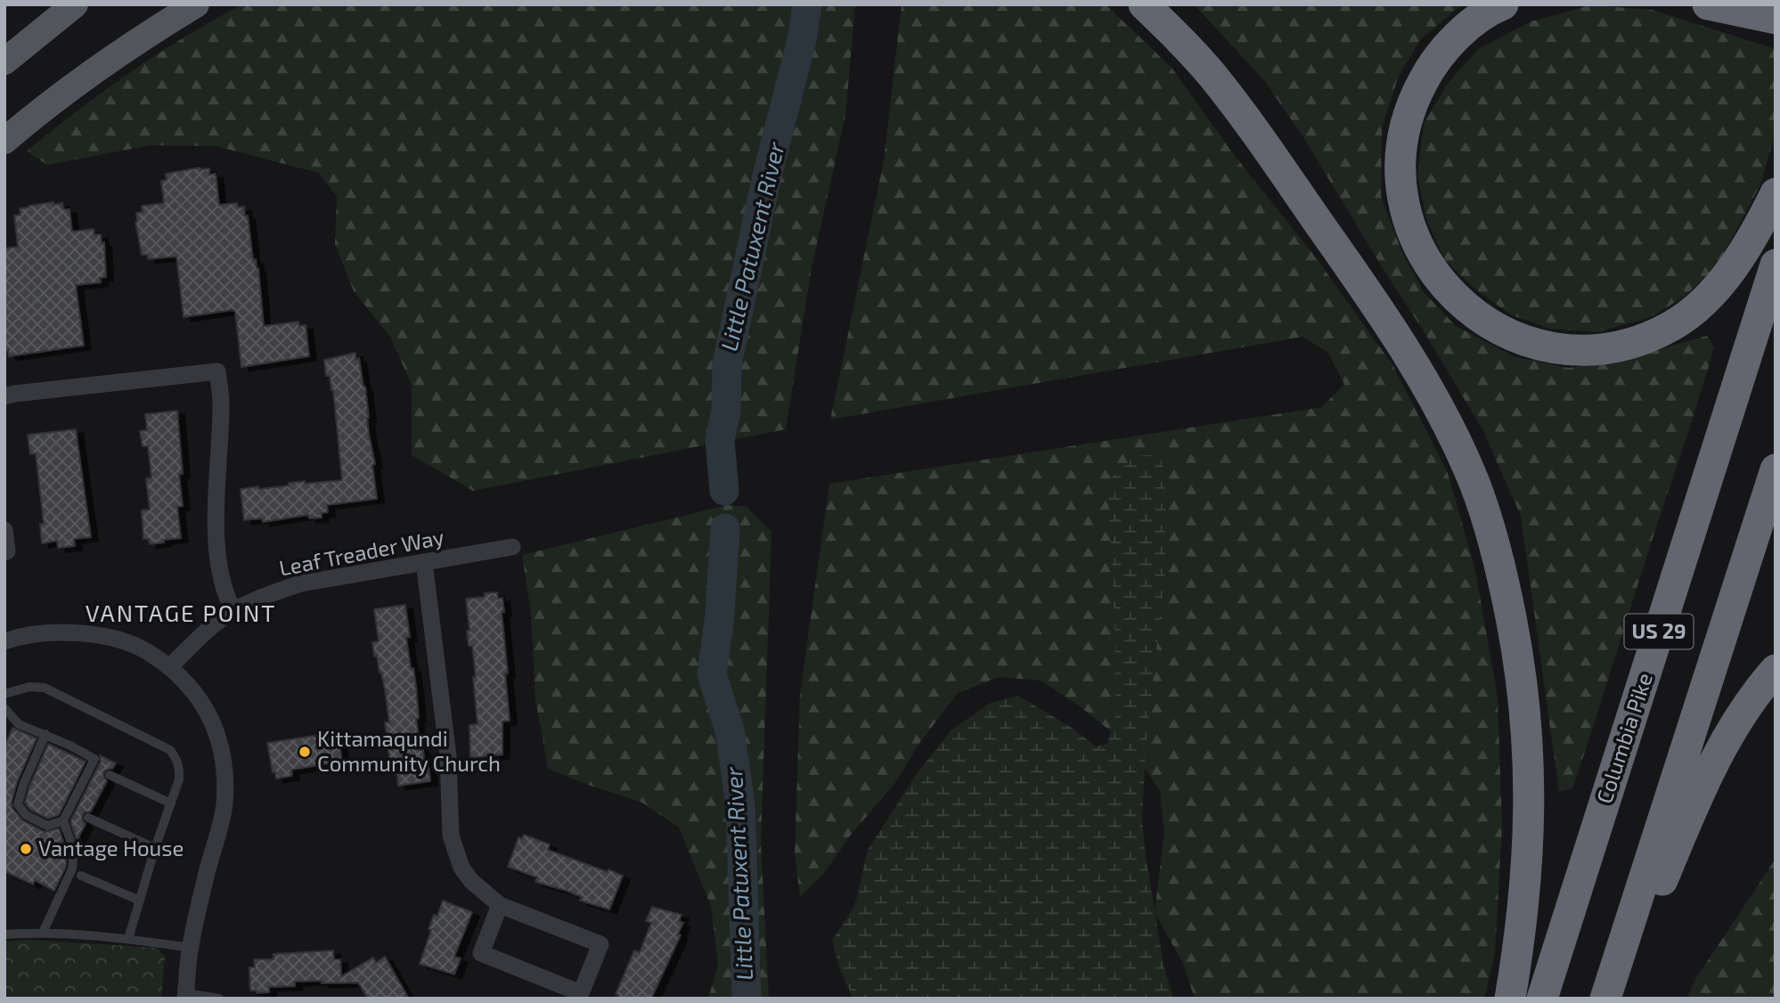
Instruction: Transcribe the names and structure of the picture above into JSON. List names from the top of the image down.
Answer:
{
  "streets": {
    "highway": ["US 29", "Columbia Pike"],
    "street": ["Leaf Treader Way"]
  },
  "districts": ["VANTAGE POINT"],
  "water": ["Little Patuxent River"],
  "places": ["Kittamaqundi Community Church", "Vantage House"]
}
